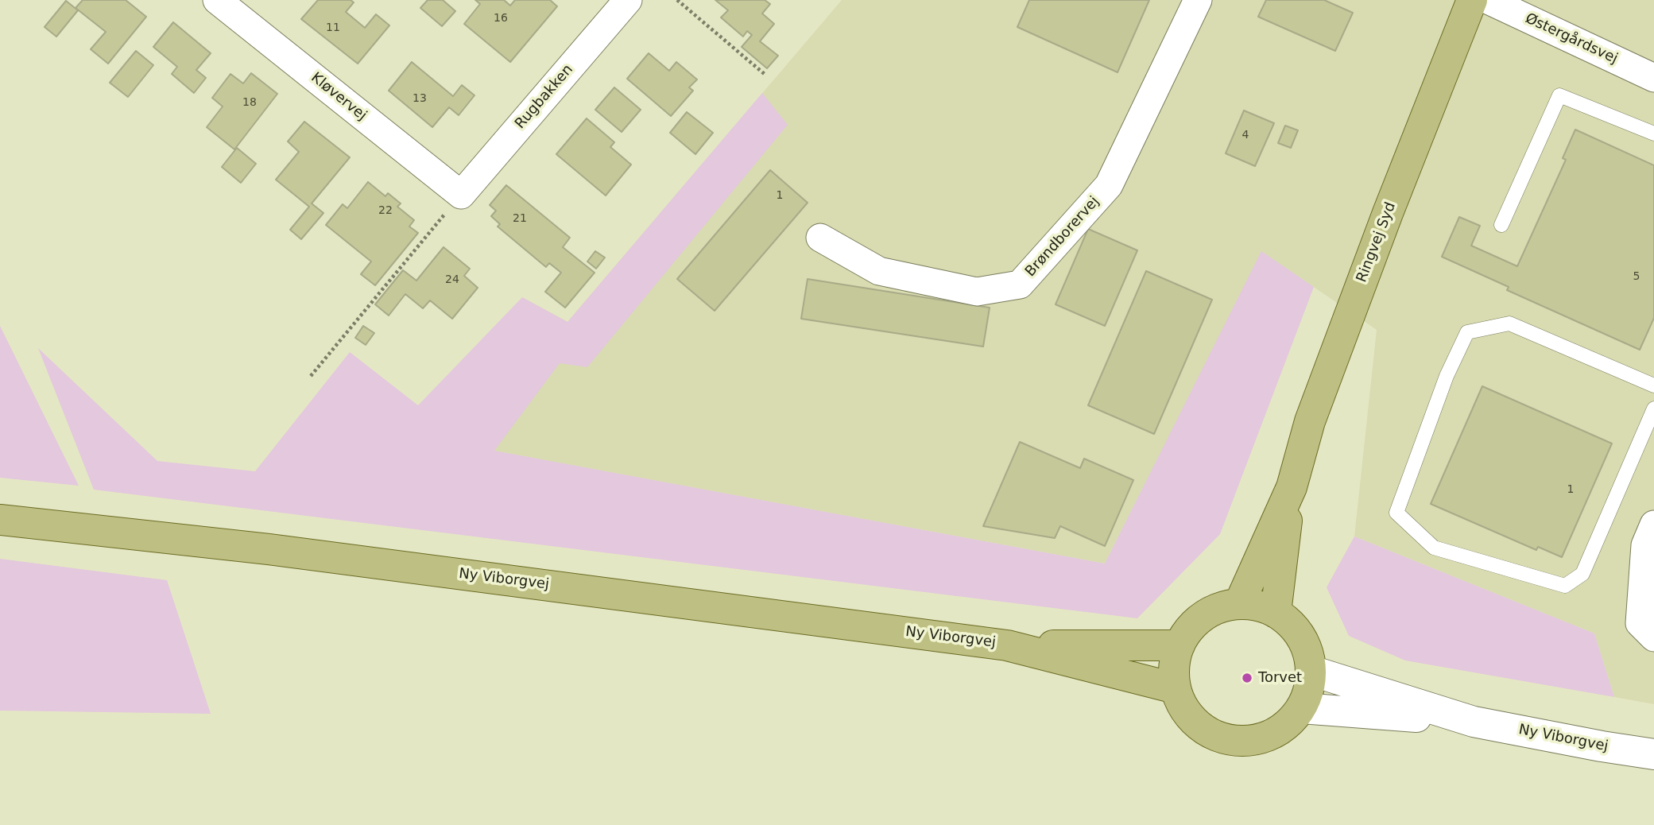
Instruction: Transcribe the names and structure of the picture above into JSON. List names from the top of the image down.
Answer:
{
  "streets": {
    "main road": ["Ringvej Syd", "Ny Viborgvej"],
    "street": [
      "Østergårdsvej",
      "Kløvervej",
      "Rugbakken",
      "Brøndborervej"
    ]
  },
  "crossings": [
    ["Kløvervej", "Rugbakken"],
    ["Ringvej Syd", "Ny Viborgvej"]
  ],
  "places": ["Torvet"],
  "house_numbers": [
    "16",
    "11",
    "13",
    "18",
    "4",
    "1",
    "22",
    "21",
    "5",
    "24",
    "1"
  ]
}
